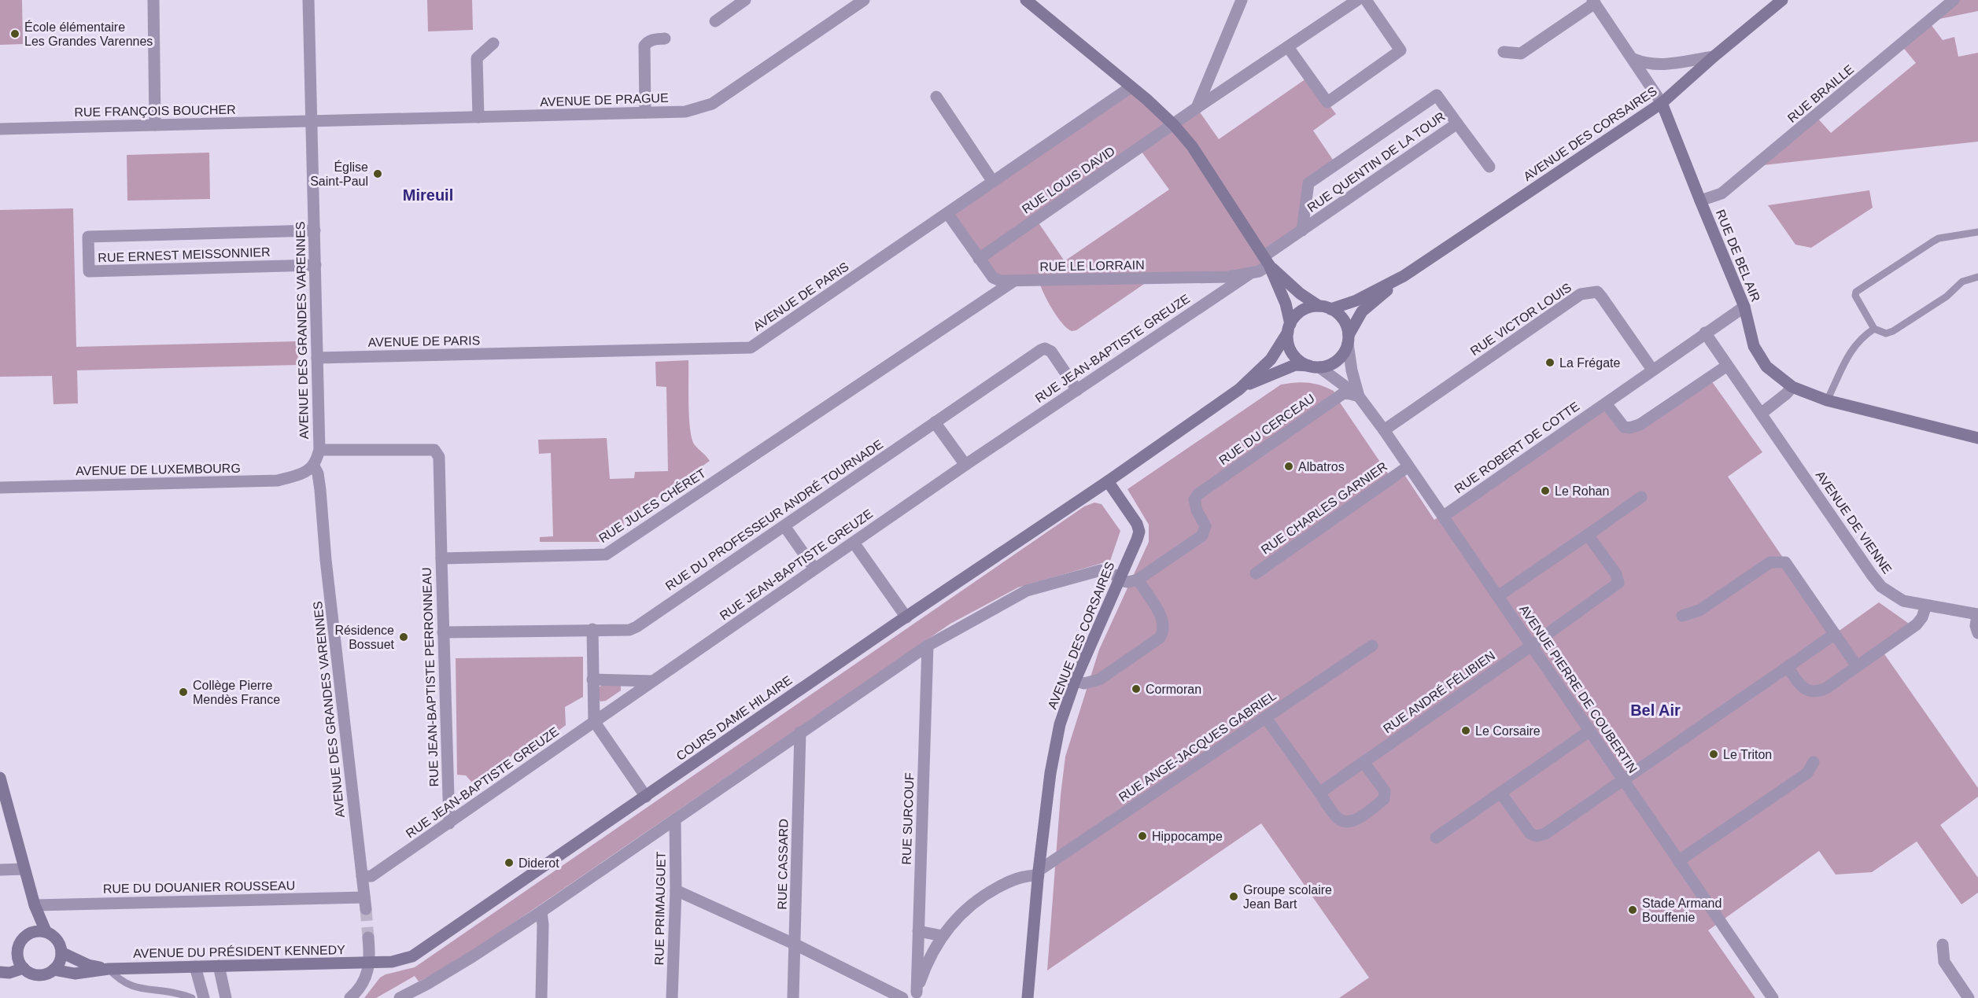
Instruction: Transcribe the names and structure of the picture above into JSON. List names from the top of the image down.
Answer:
{
  "streets": {
    "street": [
      "RUE BRAILLE",
      "AVENUE DE PRAGUE",
      "RUE FRANÇOIS BOUCHER",
      "AVENUE DES CORSAIRES",
      "RUE QUENTIN DE LA TOUR",
      "RUE LOUIS DAVID",
      "RUE ERNEST MEISSONNIER",
      "RUE DE BEL AIR",
      "RUE LE LORRAIN",
      "AVENUE DE PARIS",
      "RUE VICTOR LOUIS",
      "AVENUE DES GRANDES VARENNES",
      "RUE JEAN-BAPTISTE GREUZE",
      "RUE DU CERCEAU",
      "RUE ROBERT DE COTTE",
      "AVENUE DE LUXEMBOURG",
      "RUE JULES CHÉRET",
      "RUE CHARLES GARNIER",
      "RUE DU PROFESSEUR ANDRÉ TOURNADE",
      "AVENUE DE VIENNE",
      "RUE JEAN-BAPTISTE PERRONNEAU",
      "AVENUE PIERRE DE COUBERTIN",
      "RUE ANDRÉ FÉLIBIEN",
      "COURS DAME HILAIRE",
      "RUE ANGE-JACQUES GABRIEL",
      "RUE SURCOUF",
      "RUE CASSARD",
      "RUE DU DOUANIER ROUSSEAU",
      "RUE PRIMAUGUET",
      "AVENUE DU PRÉSIDENT KENNEDY"
    ]
  },
  "crossings": [
    ["RUE BRAILLE", "RUE DE BEL AIR"],
    ["AVENUE DE PRAGUE", "RUE FRANÇOIS BOUCHER"],
    ["AVENUE DE PRAGUE", "AVENUE DES GRANDES VARENNES"],
    ["RUE FRANÇOIS BOUCHER", "AVENUE DES GRANDES VARENNES"],
    ["AVENUE DES CORSAIRES", "RUE DE BEL AIR"],
    ["AVENUE DES CORSAIRES", "AVENUE PIERRE DE COUBERTIN"],
    ["AVENUE DES CORSAIRES", "COURS DAME HILAIRE"],
    ["AVENUE DES CORSAIRES", "RUE ANGE-JACQUES GABRIEL"],
    ["RUE QUENTIN DE LA TOUR", "RUE LE LORRAIN"],
    ["RUE LOUIS DAVID", "RUE LE LORRAIN"],
    ["RUE ERNEST MEISSONNIER", "AVENUE DES GRANDES VARENNES"],
    ["RUE DE BEL AIR", "RUE ROBERT DE COTTE"],
    ["RUE LE LORRAIN", "AVENUE DE PARIS"],
    ["RUE LE LORRAIN", "RUE JEAN-BAPTISTE GREUZE"],
    ["RUE LE LORRAIN", "RUE JULES CHÉRET"],
    ["AVENUE DE PARIS", "AVENUE DES GRANDES VARENNES"],
    ["RUE VICTOR LOUIS", "RUE ROBERT DE COTTE"],
    ["RUE VICTOR LOUIS", "AVENUE PIERRE DE COUBERTIN"],
    ["AVENUE DES GRANDES VARENNES", "RUE JEAN-BAPTISTE GREUZE"],
    ["AVENUE DES GRANDES VARENNES", "AVENUE DE LUXEMBOURG"],
    ["AVENUE DES GRANDES VARENNES", "RUE DU DOUANIER ROUSSEAU"],
    ["RUE JEAN-BAPTISTE GREUZE", "RUE DU PROFESSEUR ANDRÉ TOURNADE"],
    ["RUE JEAN-BAPTISTE GREUZE", "RUE JEAN-BAPTISTE PERRONNEAU"],
    ["RUE DU CERCEAU", "AVENUE PIERRE DE COUBERTIN"],
    ["RUE ROBERT DE COTTE", "AVENUE DE VIENNE"],
    ["RUE ROBERT DE COTTE", "AVENUE PIERRE DE COUBERTIN"],
    ["RUE JULES CHÉRET", "RUE JEAN-BAPTISTE PERRONNEAU"],
    ["RUE CHARLES GARNIER", "AVENUE PIERRE DE COUBERTIN"],
    ["RUE DU PROFESSEUR ANDRÉ TOURNADE", "RUE JEAN-BAPTISTE PERRONNEAU"],
    ["AVENUE PIERRE DE COUBERTIN", "RUE ANDRÉ FÉLIBIEN"],
    ["COURS DAME HILAIRE", "AVENUE DU PRÉSIDENT KENNEDY"]
  ],
  "districts": ["Mireuil", "Bel Air"],
  "places": [
    "École élémentaire Les Grandes Varennes",
    "Église Saint-Paul",
    "La Frégate",
    "Albatros",
    "Le Rohan",
    "Résidence Bossuet",
    "Cormoran",
    "Collège Pierre Mendès France",
    "Le Corsaire",
    "Le Triton",
    "Hippocampe",
    "Diderot",
    "Groupe scolaire Jean Bart",
    "Stade Armand Bouffenie"
  ]
}
